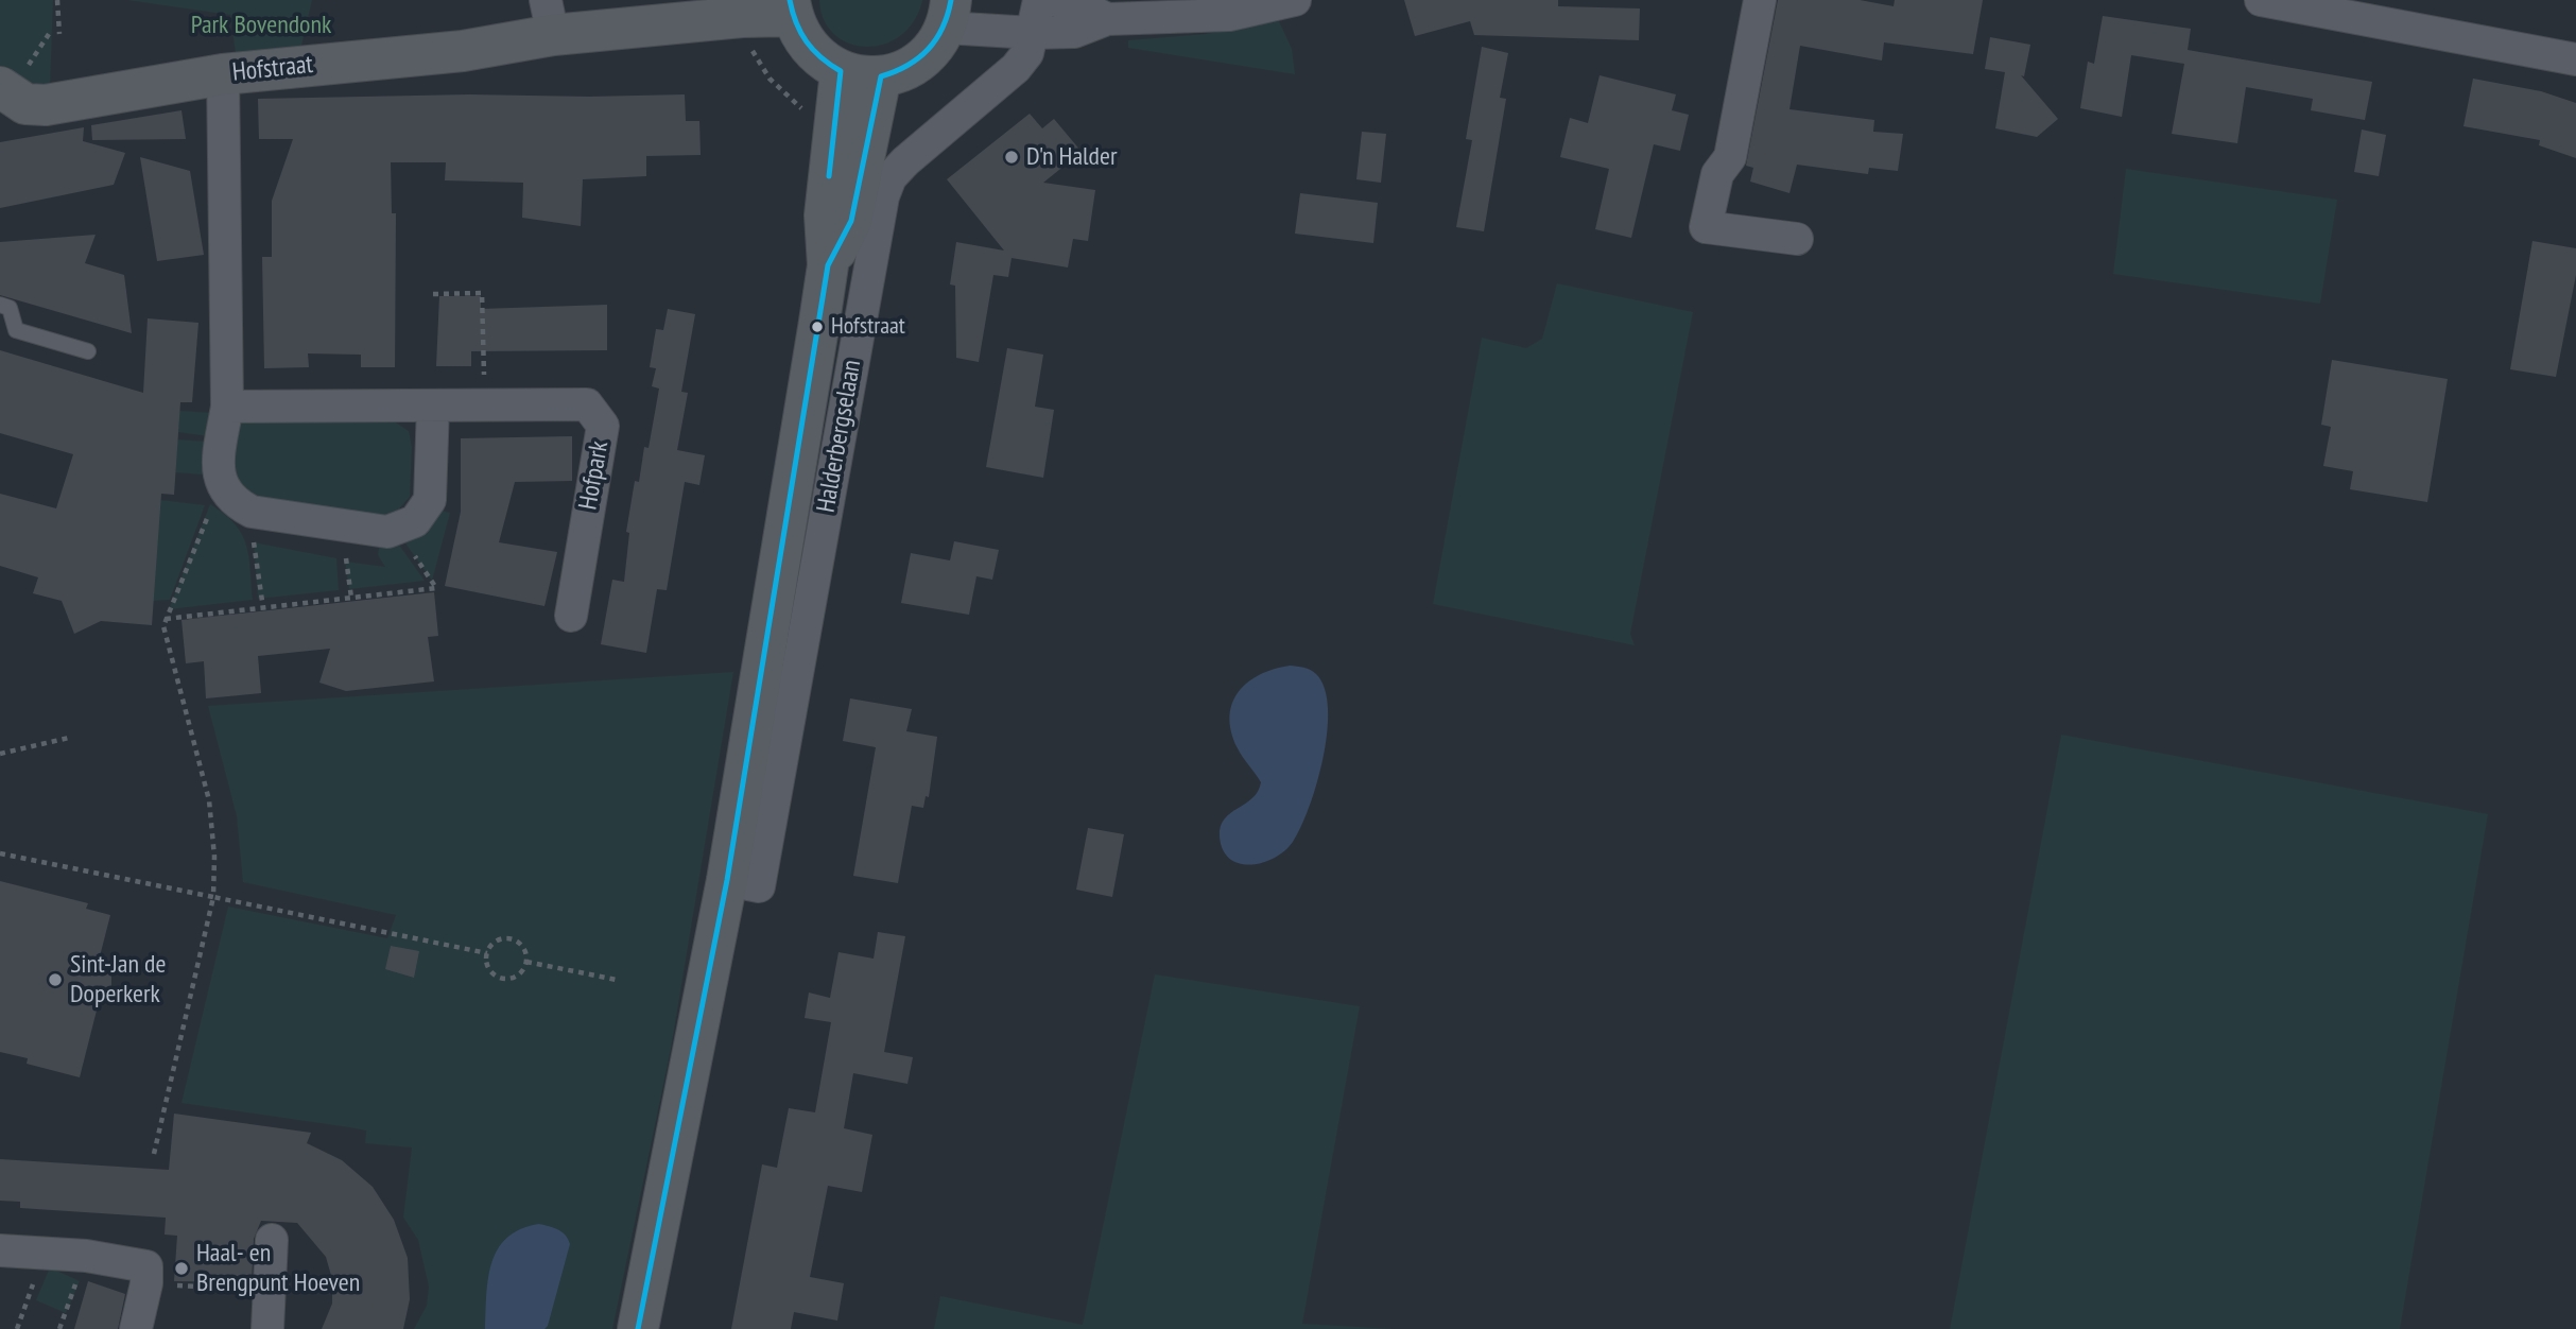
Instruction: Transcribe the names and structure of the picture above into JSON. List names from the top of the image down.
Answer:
{
  "streets": {
    "main road": ["Hofstraat", "Halderbergselaan"],
    "street": ["Hofpark"]
  },
  "parks": ["Park Bovendonk"],
  "places": [
    "D'n Halder",
    "Hofstraat",
    "Sint-Jan de Doperkerk",
    "Haal- en Brengpunt Hoeven"
  ]
}
